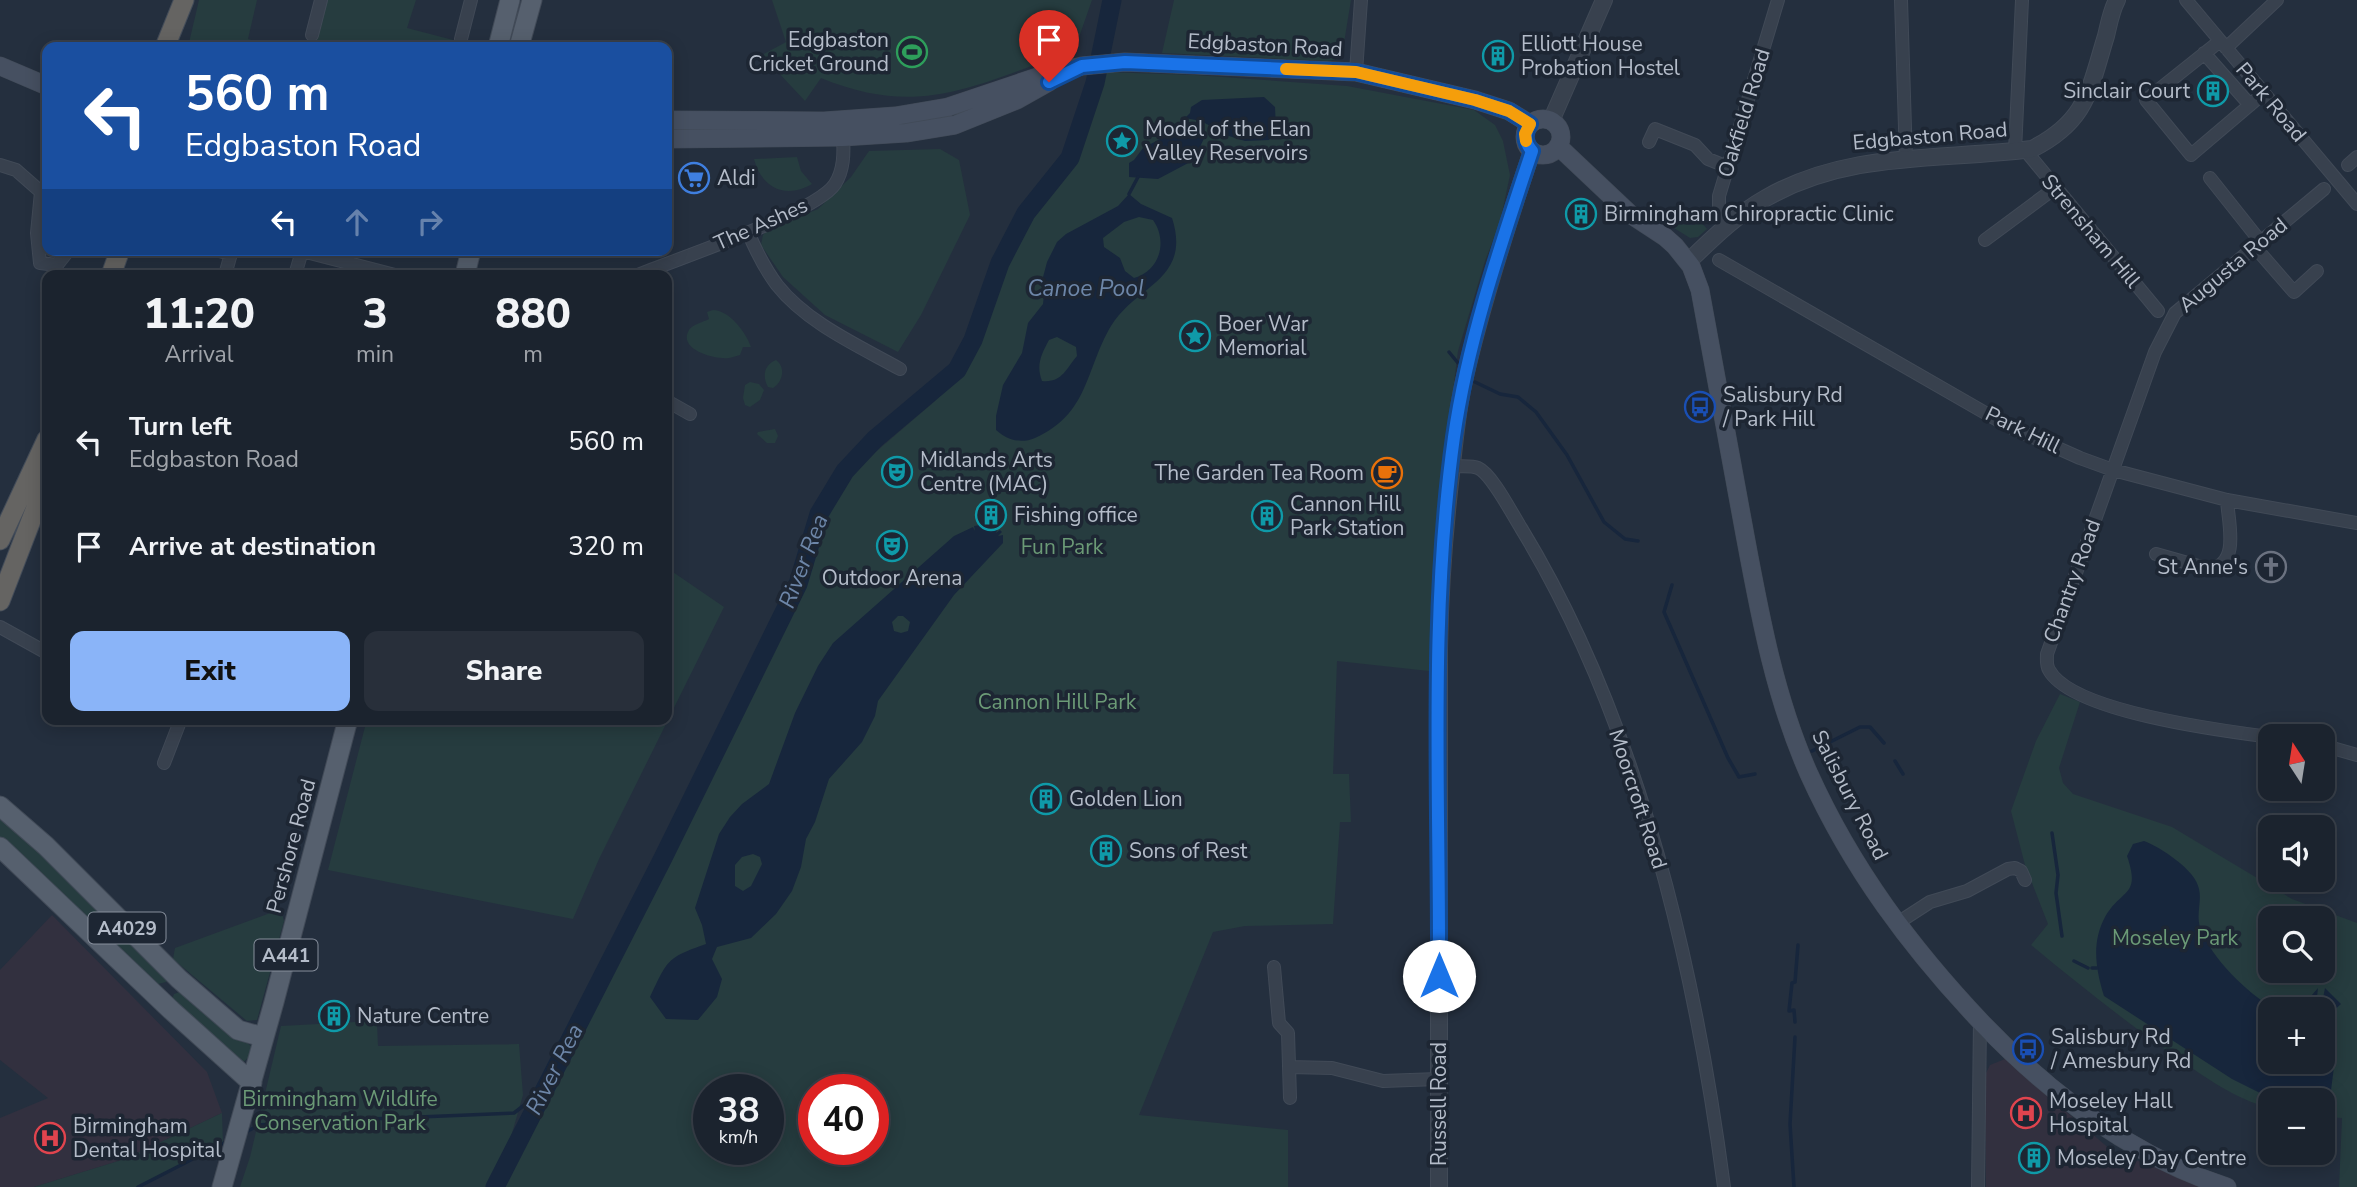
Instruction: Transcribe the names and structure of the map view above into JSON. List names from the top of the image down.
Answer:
{
  "streets": {
    "main road": [
      "Edgbaston Road",
      "Salisbury Road",
      "Pershore Road",
      "A4029",
      "A441"
    ],
    "street": [
      "Park Road",
      "Oakfield Road",
      "The Ashes",
      "Strensham Hill",
      "Augusta Road",
      "Park Hill",
      "Chantry Road",
      "Moorcroft Road",
      "Russell Road"
    ]
  },
  "crossings": [
    ["Edgbaston Road", "Oakfield Road"],
    ["Edgbaston Road", "The Ashes"],
    ["Edgbaston Road", "Strensham Hill"],
    ["Edgbaston Road", "Salisbury Road"],
    ["Edgbaston Road", "Russell Road"],
    ["Augusta Road", "Park Hill"],
    ["Augusta Road", "Chantry Road"],
    ["Park Hill", "Chantry Road"],
    ["Moorcroft Road", "Russell Road"],
    ["Pershore Road", "A4029"]
  ],
  "water": ["Canoe Pool", "River Rea"],
  "parks": [
    "Fun Park",
    "Cannon Hill Park",
    "Moseley Park",
    "Birmingham Wildlife Conservation Park"
  ],
  "places": {
    "sports": ["Edgbaston Cricket Ground"],
    "building": [
      "Elliott House Probation Hostel",
      "Sinclair Court",
      "Birmingham Chiropractic Clinic",
      "Fishing office",
      "Cannon Hill Park Station",
      "Golden Lion",
      "Sons of Rest",
      "Nature Centre",
      "Moseley Day Centre"
    ],
    "place": ["Model of the Elan Valley Reservoirs", "Boer War Memorial"],
    "supermarket": ["Aldi"],
    "bus stop": ["Salisbury Rd / Park Hill", "Salisbury Rd / Amesbury Rd"],
    "theatre": ["Midlands Arts Centre (MAC)", "Outdoor Arena"],
    "cafe": ["The Garden Tea Room"],
    "church": ["St Anne's"],
    "hospital": ["Moseley Hall Hospital", "Birmingham Dental Hospital"]
  },
  "north": "top",
  "page": {
    "turn": ["560 m", "Edgbaston Road"],
    "eta": [
      "11:20",
      "Arrival",
      "3",
      "min",
      "880",
      "m"
    ],
    "list": [
      {
        "name": "Turn left",
        "note": "Edgbaston Road",
        "value": "560 m"
      },
      {
        "name": "Arrive at destination",
        "value": "320 m"
      }
    ],
    "buttons": ["Exit", "Share"],
    "map_buttons": ["+", "−"],
    "speed": "38 km/h",
    "limit": "40"
  }
}
